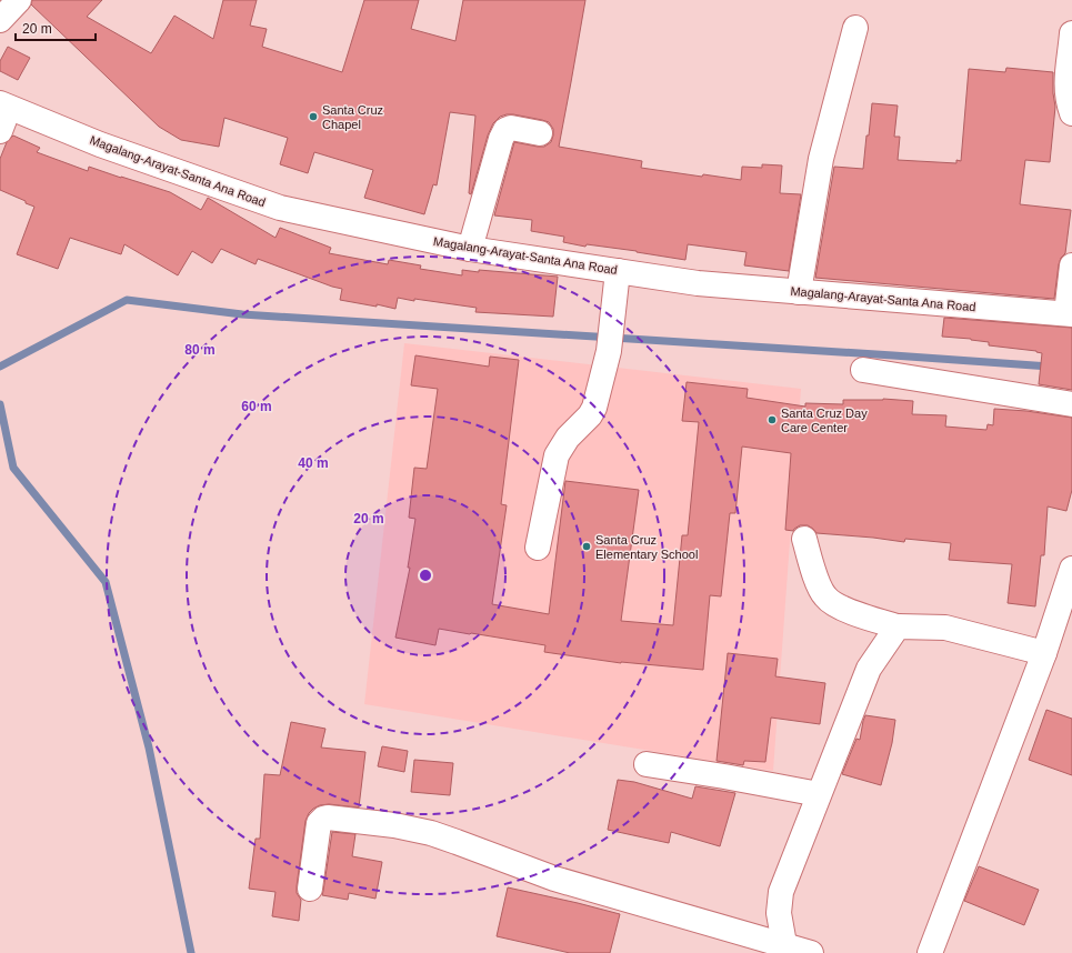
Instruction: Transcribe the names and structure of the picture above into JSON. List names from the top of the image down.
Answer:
{
  "streets": {
    "street": ["Magalang-Arayat-Santa Ana Road"]
  },
  "places": ["Santa Cruz Chapel", "Santa Cruz Day Care Center", "Santa Cruz Elementary School"],
  "scale_bar": "20 m",
  "rings": [
    "80 m",
    "60 m",
    "40 m",
    "20 m"
  ]
}
